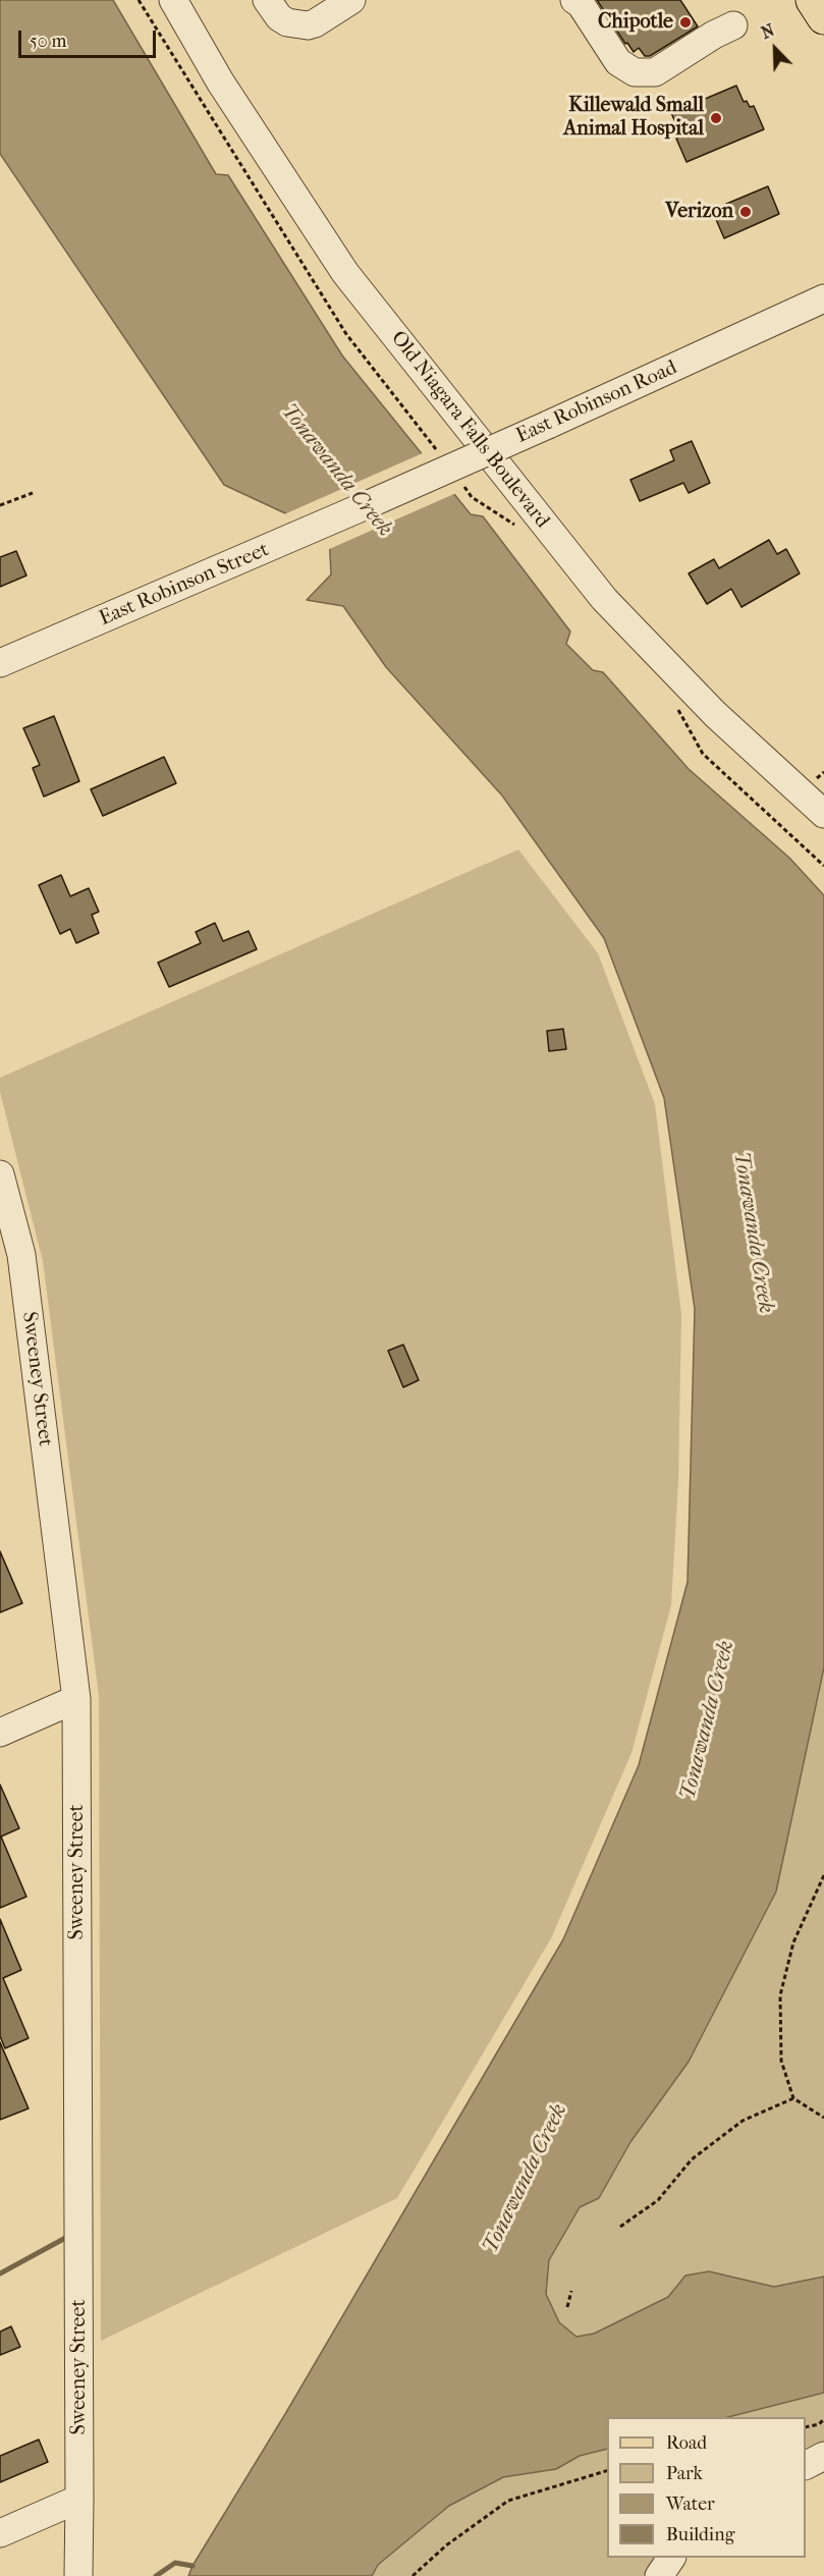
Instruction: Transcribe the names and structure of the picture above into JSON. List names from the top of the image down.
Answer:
{
  "streets": {
    "street": [
      "East Robinson Road",
      "Old Niagara Falls Boulevard",
      "East Robinson Street",
      "Sweeney Street"
    ]
  },
  "crossings": [
    ["East Robinson Road", "East Robinson Street"]
  ],
  "water": ["Tonawanda Creek"],
  "places": ["Chipotle", "Killewald Small Animal Hospital", "Verizon"],
  "legend": [
    "Road",
    "Park",
    "Water",
    "Building"
  ],
  "scale_bar": "50 m",
  "north": "top left"
}
